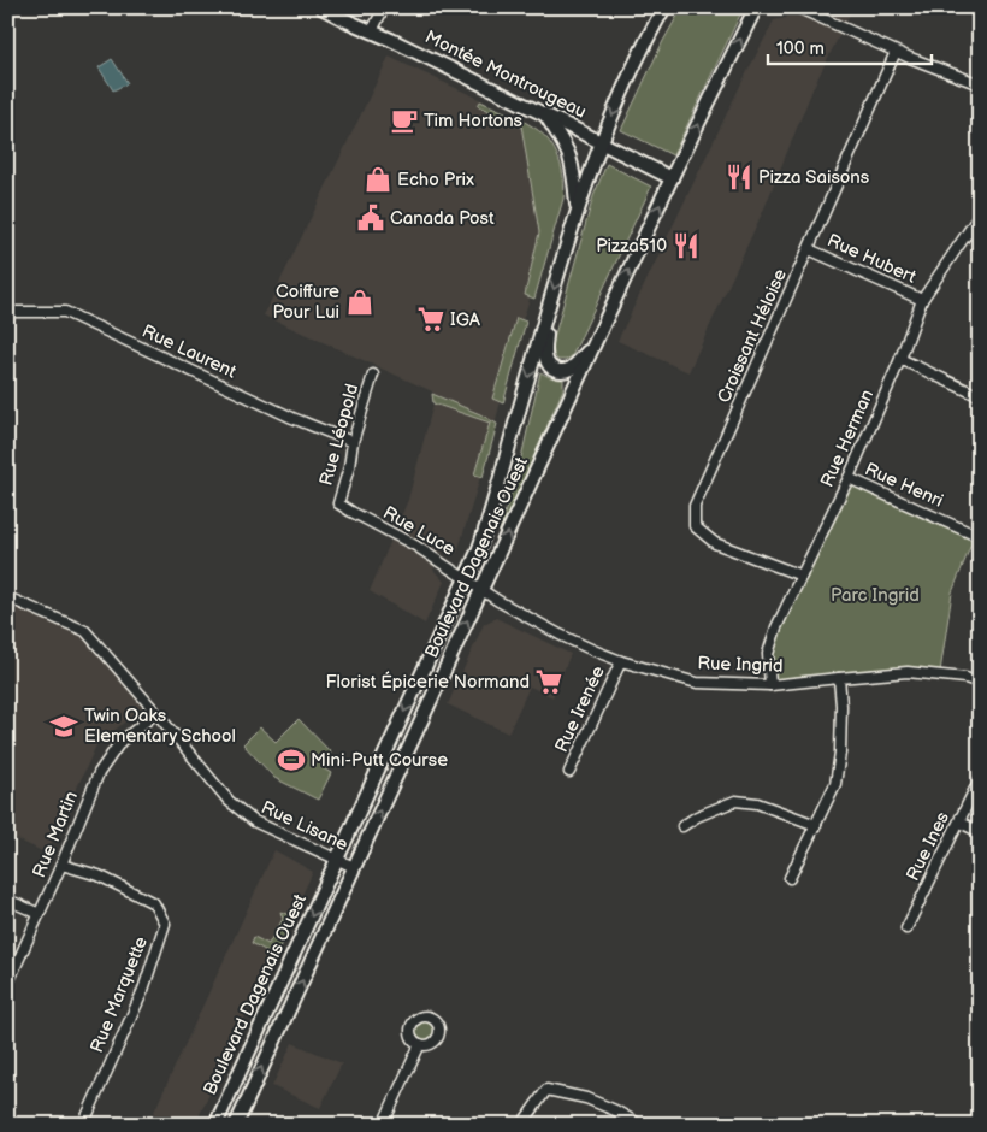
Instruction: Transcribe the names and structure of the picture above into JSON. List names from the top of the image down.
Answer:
{
  "streets": {
    "main road": ["Montée Montrougeau", "Boulevard Dagenais Ouest"],
    "street": [
      "Rue Hubert",
      "Croissant Héloise",
      "Rue Laurent",
      "Rue Léopold",
      "Rue Herman",
      "Rue Henri",
      "Rue Luce",
      "Rue Ingrid",
      "Rue Irenée",
      "Rue Lisane",
      "Rue Martin",
      "Rue Ines",
      "Rue Marquette"
    ]
  },
  "crossings": [
    ["Montée Montrougeau", "Boulevard Dagenais Ouest"],
    ["Rue Hubert", "Croissant Héloise"],
    ["Rue Hubert", "Rue Herman"],
    ["Croissant Héloise", "Rue Herman"],
    ["Rue Laurent", "Rue Léopold"],
    ["Rue Léopold", "Rue Luce"],
    ["Rue Herman", "Rue Henri"],
    ["Rue Herman", "Rue Ingrid"],
    ["Rue Luce", "Boulevard Dagenais Ouest"],
    ["Rue Luce", "Rue Ingrid"],
    ["Boulevard Dagenais Ouest", "Rue Ingrid"],
    ["Boulevard Dagenais Ouest", "Rue Lisane"],
    ["Rue Ingrid", "Rue Irenée"],
    ["Rue Lisane", "Rue Martin"],
    ["Rue Martin", "Rue Marquette"]
  ],
  "parks": ["Parc Ingrid"],
  "places": {
    "cafe": ["Tim Hortons"],
    "restaurant": ["Pizza Saisons", "Pizza510"],
    "shop": ["Echo Prix", "Coiffure Pour Lui"],
    "public building": ["Canada Post"],
    "supermarket": ["IGA", "Florist Épicerie Normand"],
    "school or university": ["Twin Oaks Elementary School"],
    "sports": ["Mini-Putt Course"]
  },
  "scale_bar": "100 m"
}
